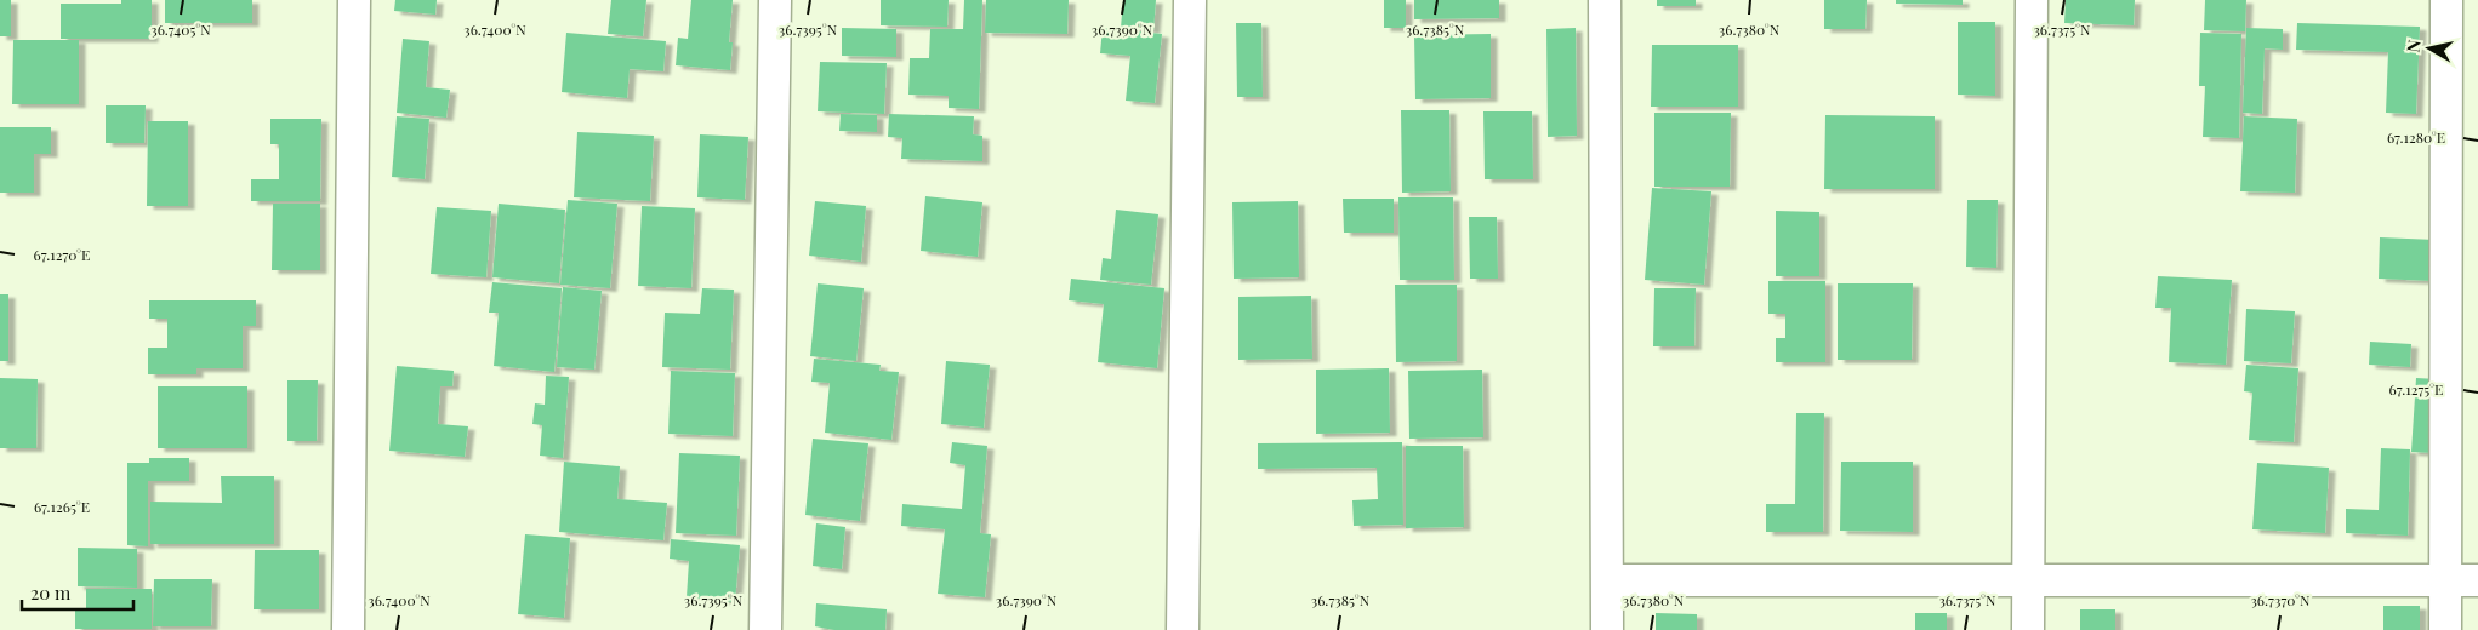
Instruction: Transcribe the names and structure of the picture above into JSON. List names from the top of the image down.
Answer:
{
  "scale_bar": "20 m",
  "north": "left",
  "coordinates": [
    "36.7405°N",
    "36.7400°N",
    "36.7395°N",
    "36.7390°N",
    "36.7385°N",
    "36.7380°N",
    "36.7375°N",
    "67.1280°E",
    "67.1270°E",
    "67.1275°E",
    "67.1265°E",
    "36.7370°N"
  ]
}
